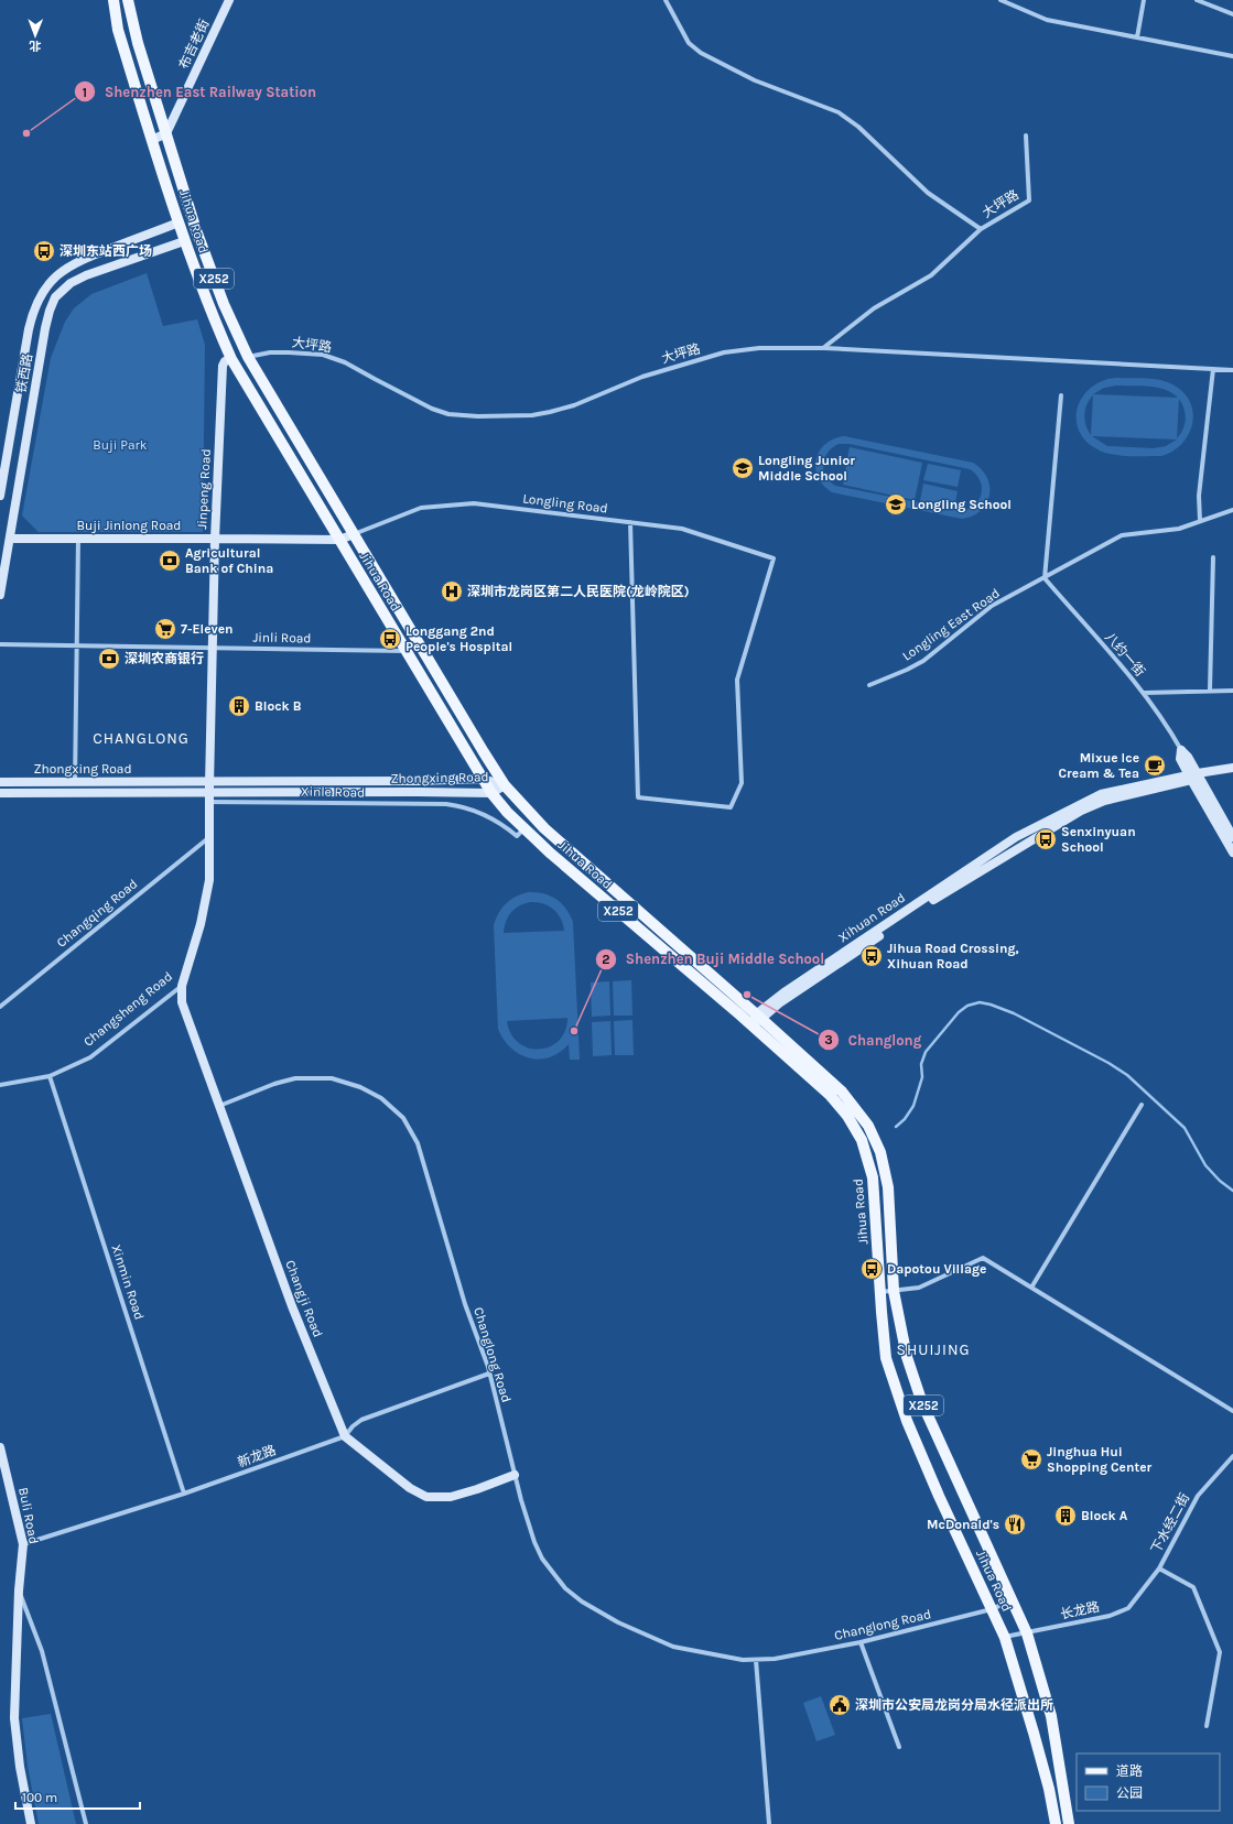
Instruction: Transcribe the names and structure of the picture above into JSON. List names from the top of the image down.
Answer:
{
  "streets": {
    "main road": [
      "布吉老街",
      "Jihua Road",
      "X252",
      "铁西路",
      "Jinpeng Road",
      "Buji Jinlong Road",
      "Zhongxing Road",
      "Xihuan Road",
      "Changsheng Road",
      "Changji Road",
      "Buli Road"
    ],
    "street": [
      "大坪路",
      "Longling Road",
      "Longling East Road",
      "Jinli Road",
      "八约一街",
      "Xinle Road",
      "Changqing Road",
      "Xinmin Road",
      "Changlong Road",
      "新龙路",
      "下水经二街",
      "长龙路"
    ]
  },
  "crossings": [
    ["布吉老街", "Jihua Road"],
    ["大坪路", "Jihua Road"],
    ["Jihua Road", "铁西路"],
    ["Jihua Road", "Jinpeng Road"],
    ["Jihua Road", "Longling Road"],
    ["Jihua Road", "Buji Jinlong Road"],
    ["Jihua Road", "Jinli Road"],
    ["Jihua Road", "Zhongxing Road"],
    ["Jihua Road", "Xinle Road"],
    ["Jihua Road", "Xihuan Road"],
    ["Jihua Road", "Changlong Road"],
    ["Jihua Road", "长龙路"],
    ["铁西路", "Buji Jinlong Road"],
    ["Jinpeng Road", "Buji Jinlong Road"],
    ["Jinpeng Road", "Jinli Road"],
    ["Jinpeng Road", "Changsheng Road"],
    ["Longling Road", "Buji Jinlong Road"],
    ["Longling East Road", "八约一街"],
    ["Xinle Road", "Changsheng Road"],
    ["Changqing Road", "Changsheng Road"],
    ["Changsheng Road", "Xinmin Road"],
    ["Changsheng Road", "Changji Road"],
    ["Xinmin Road", "新龙路"],
    ["Changji Road", "Changlong Road"],
    ["Changji Road", "新龙路"],
    ["Changlong Road", "新龙路"],
    ["新龙路", "Buli Road"],
    ["下水经二街", "长龙路"]
  ],
  "districts": ["CHANGLONG", "SHUIJING"],
  "parks": ["Buji Park"],
  "places": {
    "other": ["Shenzhen East Railway Station", "Changlong", "Shenzhen Buji Middle School"],
    "bus stop": [
      "深圳东站西广场",
      "Longgang 2nd People's Hospital",
      "Senxinyuan School",
      "Jihua Road Crossing, Xihuan Road",
      "Dapotou Village"
    ],
    "school or university": ["Longling Junior Middle School", "Longling School"],
    "bank": ["Agricultural Bank of China", "深圳农商银行"],
    "hospital": ["深圳市龙岗区第二人民医院(龙岭院区)"],
    "supermarket": ["7-Eleven", "Jinghua Hui Shopping Center"],
    "building": ["Block B", "Block A"],
    "cafe": ["Mixue Ice Cream & Tea"],
    "restaurant": ["McDonald's"],
    "public building": ["深圳市公安局龙岗分局水径派出所"]
  },
  "legend": ["道路", "公园"],
  "scale_bar": "100 m",
  "north": "bottom"
}
